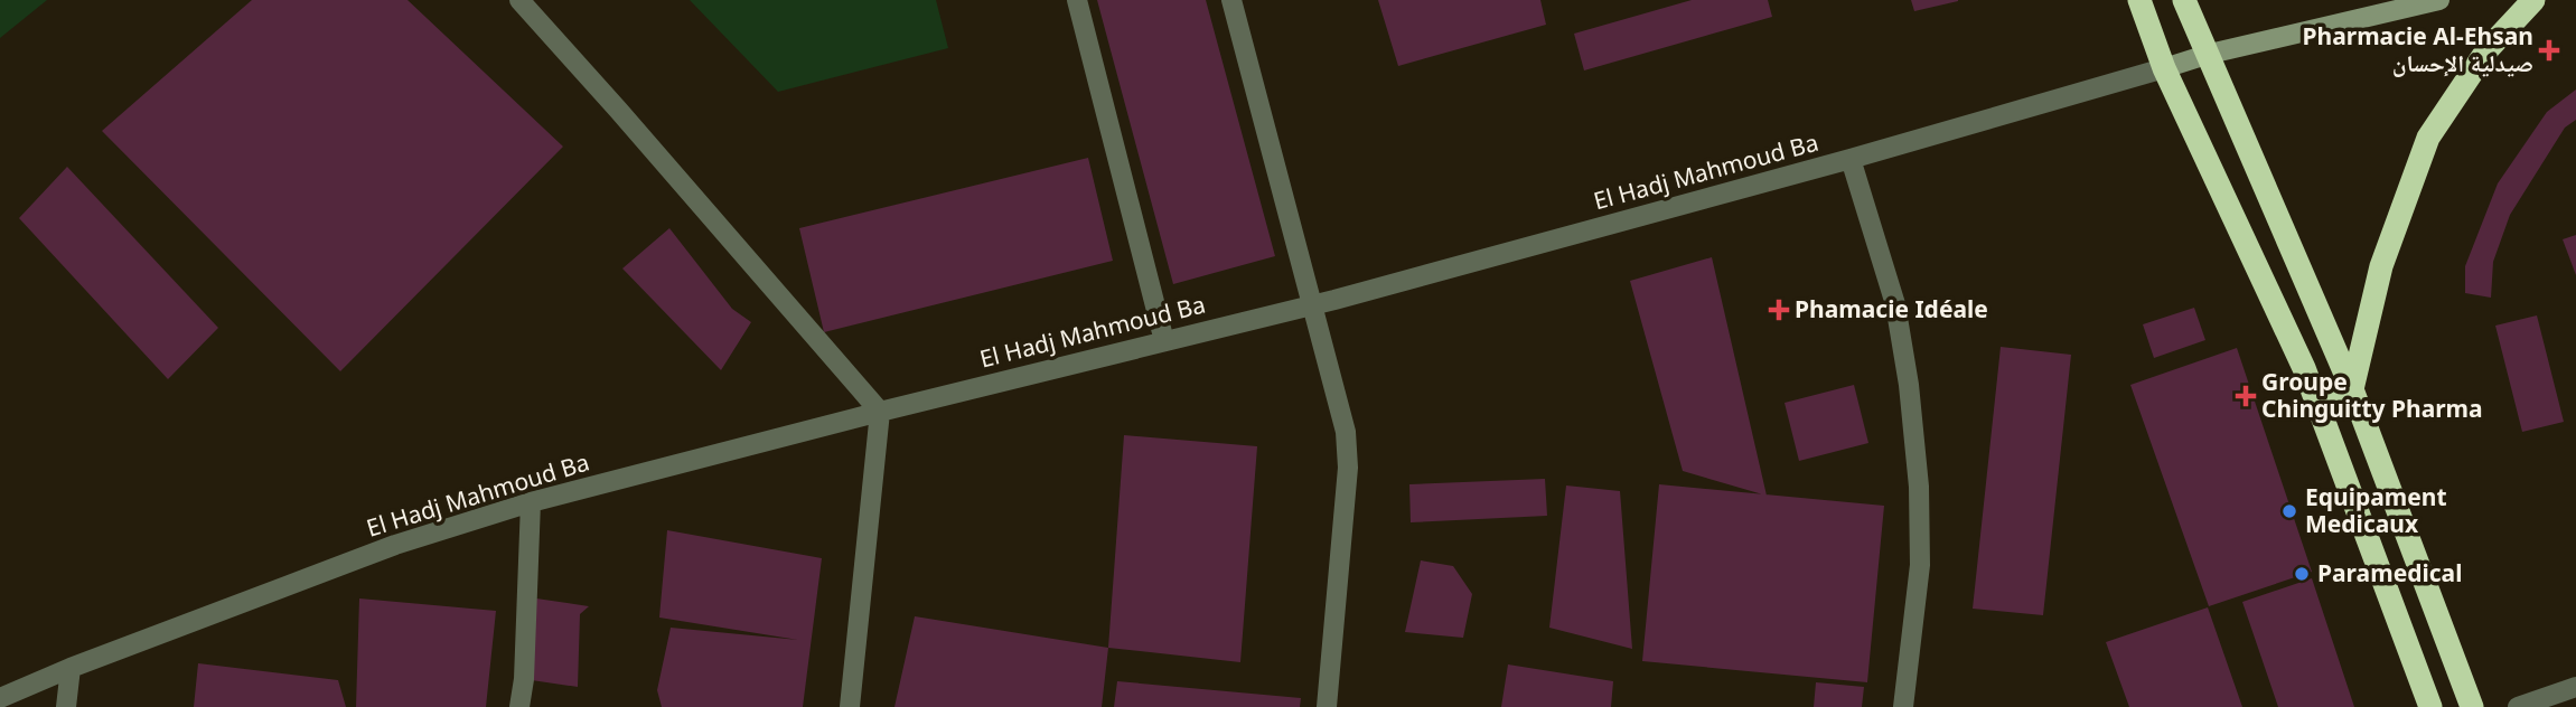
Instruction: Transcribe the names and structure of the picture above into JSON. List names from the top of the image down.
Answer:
{
  "streets": {
    "street": ["El Hadj Mahmoud Ba"]
  },
  "places": {
    "health": ["Pharmacie Al-Ehsan صيدلية الإحسان", "Phamacie Idéale", "Groupe Chinguitty Pharma"],
    "other": ["Equipament Medicaux", "Paramedical"]
  }
}
